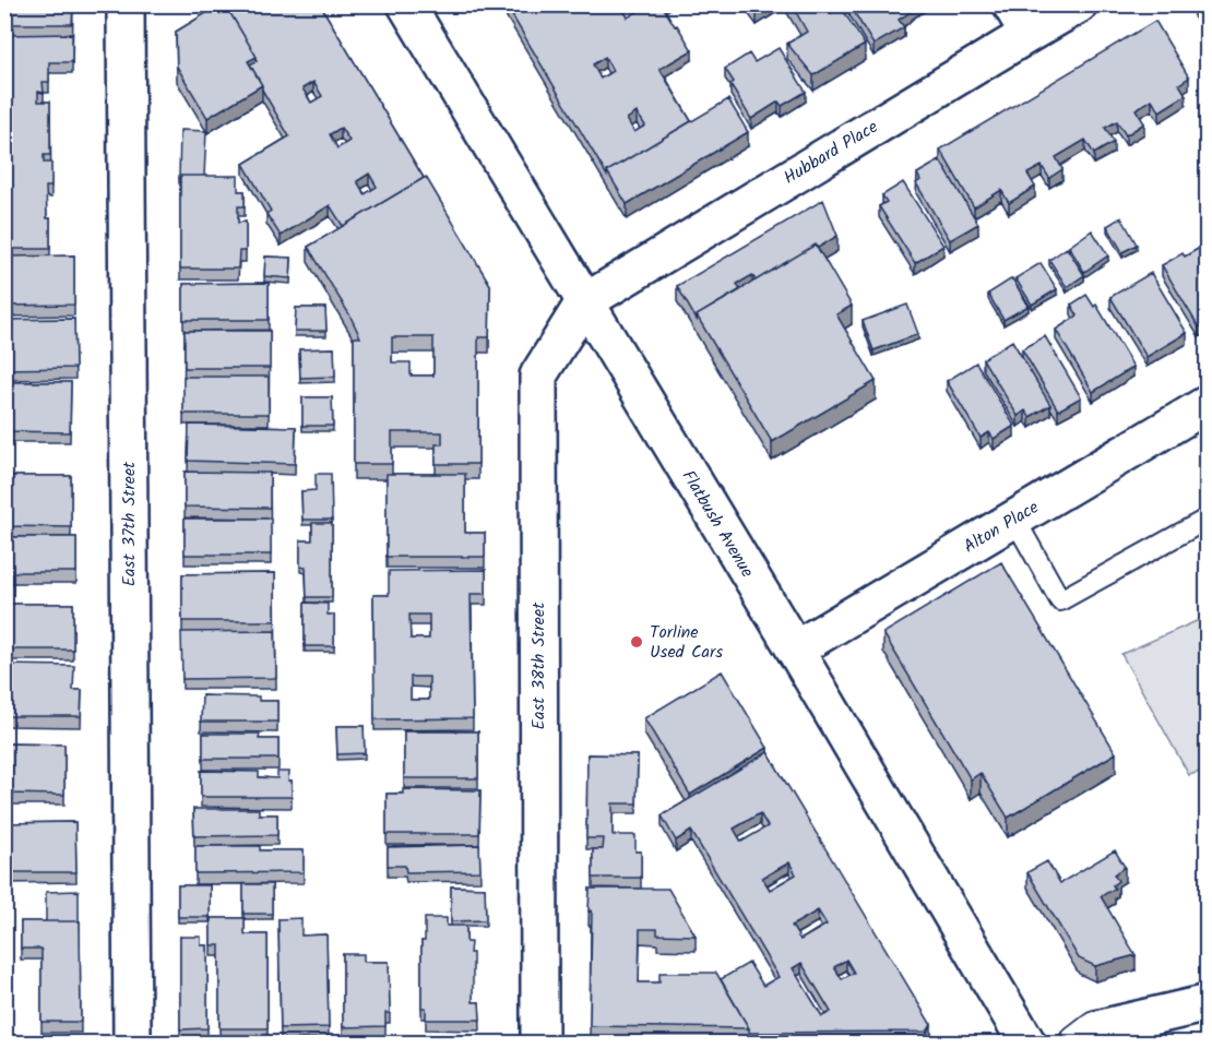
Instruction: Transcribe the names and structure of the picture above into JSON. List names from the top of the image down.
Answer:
{
  "streets": {
    "street": [
      "Hubbard Place",
      "East 37th Street",
      "Flatbush Avenue",
      "Alton Place",
      "East 38th Street"
    ]
  },
  "crossings": [
    ["Hubbard Place", "Flatbush Avenue"],
    ["Hubbard Place", "East 38th Street"],
    ["Flatbush Avenue", "Alton Place"],
    ["Flatbush Avenue", "East 38th Street"]
  ],
  "places": ["Torline Used Cars"]
}
